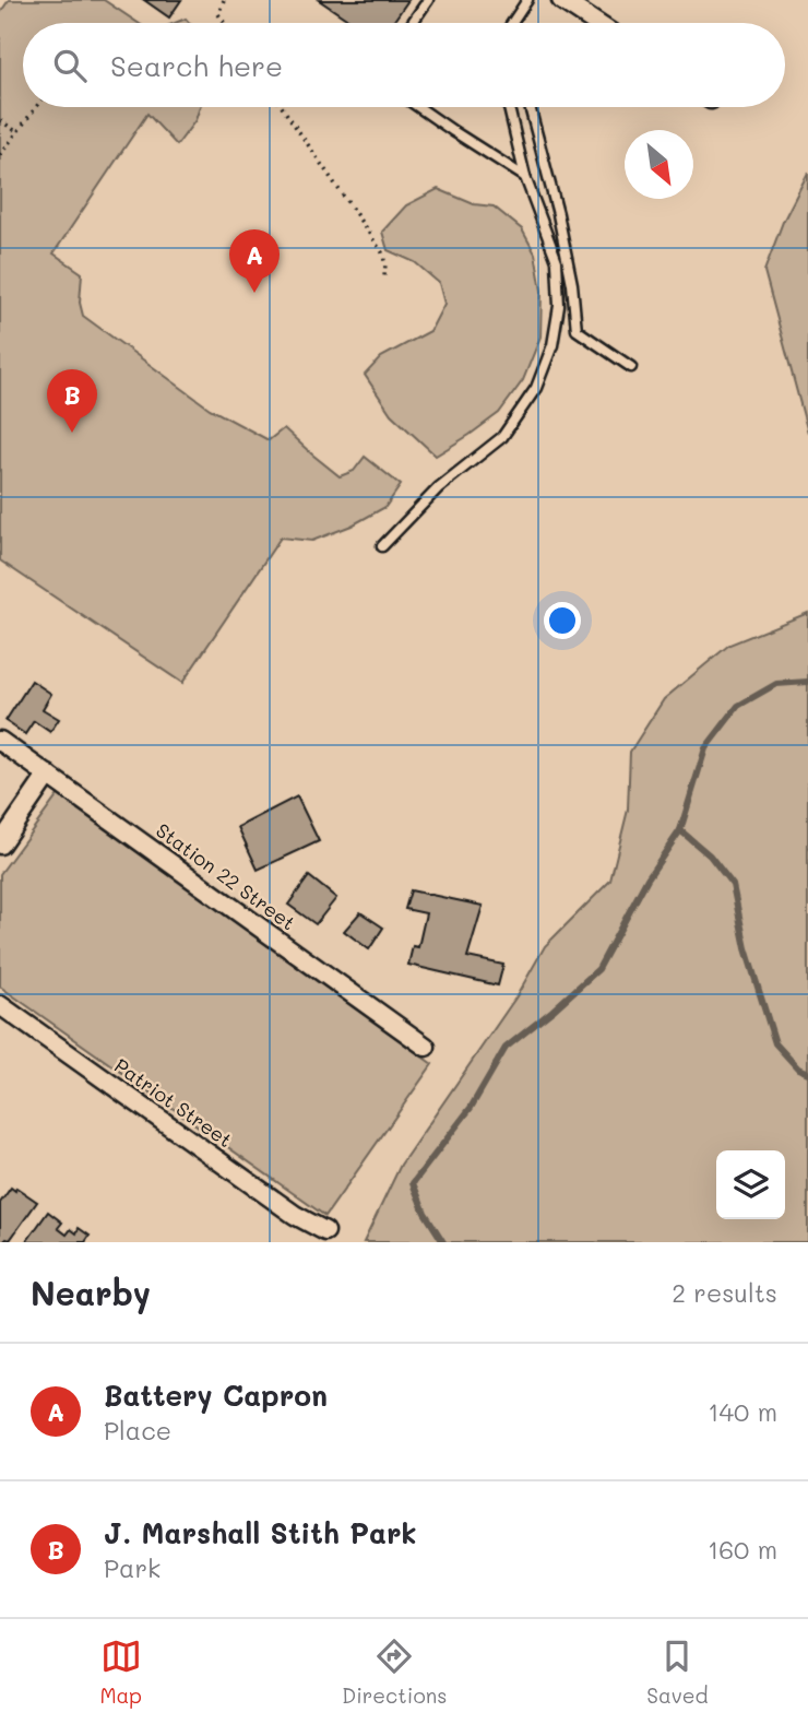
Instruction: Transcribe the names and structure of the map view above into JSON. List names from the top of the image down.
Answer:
{
  "streets": {
    "street": ["Station 22 Street", "Patriot Street"]
  },
  "north": "bottom right",
  "page": {
    "search": "Search here",
    "pins": ["A", "B"],
    "heading": ["Nearby", "2 results"],
    "list": [
      {
        "mark": "A",
        "name": "Battery Capron",
        "note": "Place",
        "value": "140 m"
      },
      {
        "mark": "B",
        "name": "J. Marshall Stith Park",
        "note": "Park",
        "value": "160 m"
      }
    ],
    "nav": ["Map", "Directions", "Saved"]
  }
}
